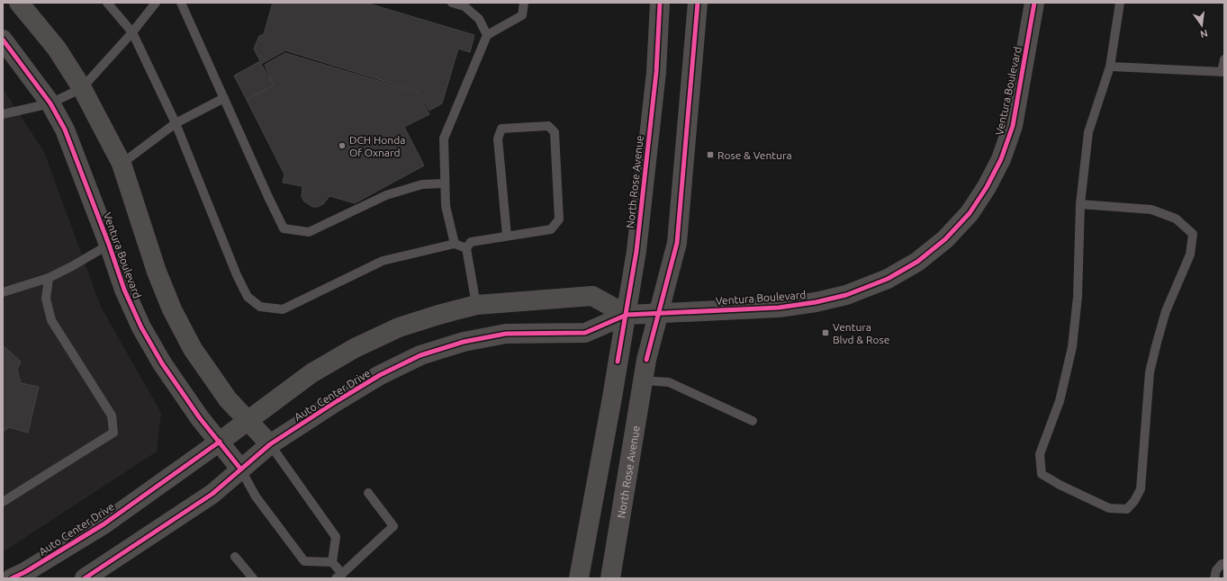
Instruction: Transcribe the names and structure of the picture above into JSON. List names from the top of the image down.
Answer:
{
  "streets": {
    "street": ["Ventura Boulevard", "North Rose Avenue", "Auto Center Drive"]
  },
  "crossings": [
    ["Ventura Boulevard", "North Rose Avenue"],
    ["Ventura Boulevard", "Auto Center Drive"],
    ["North Rose Avenue", "Auto Center Drive"]
  ],
  "places": {
    "other": ["DCH Honda Of Oxnard"],
    "transit": ["Rose & Ventura", "Ventura Blvd & Rose"]
  },
  "north": "bottom"
}
